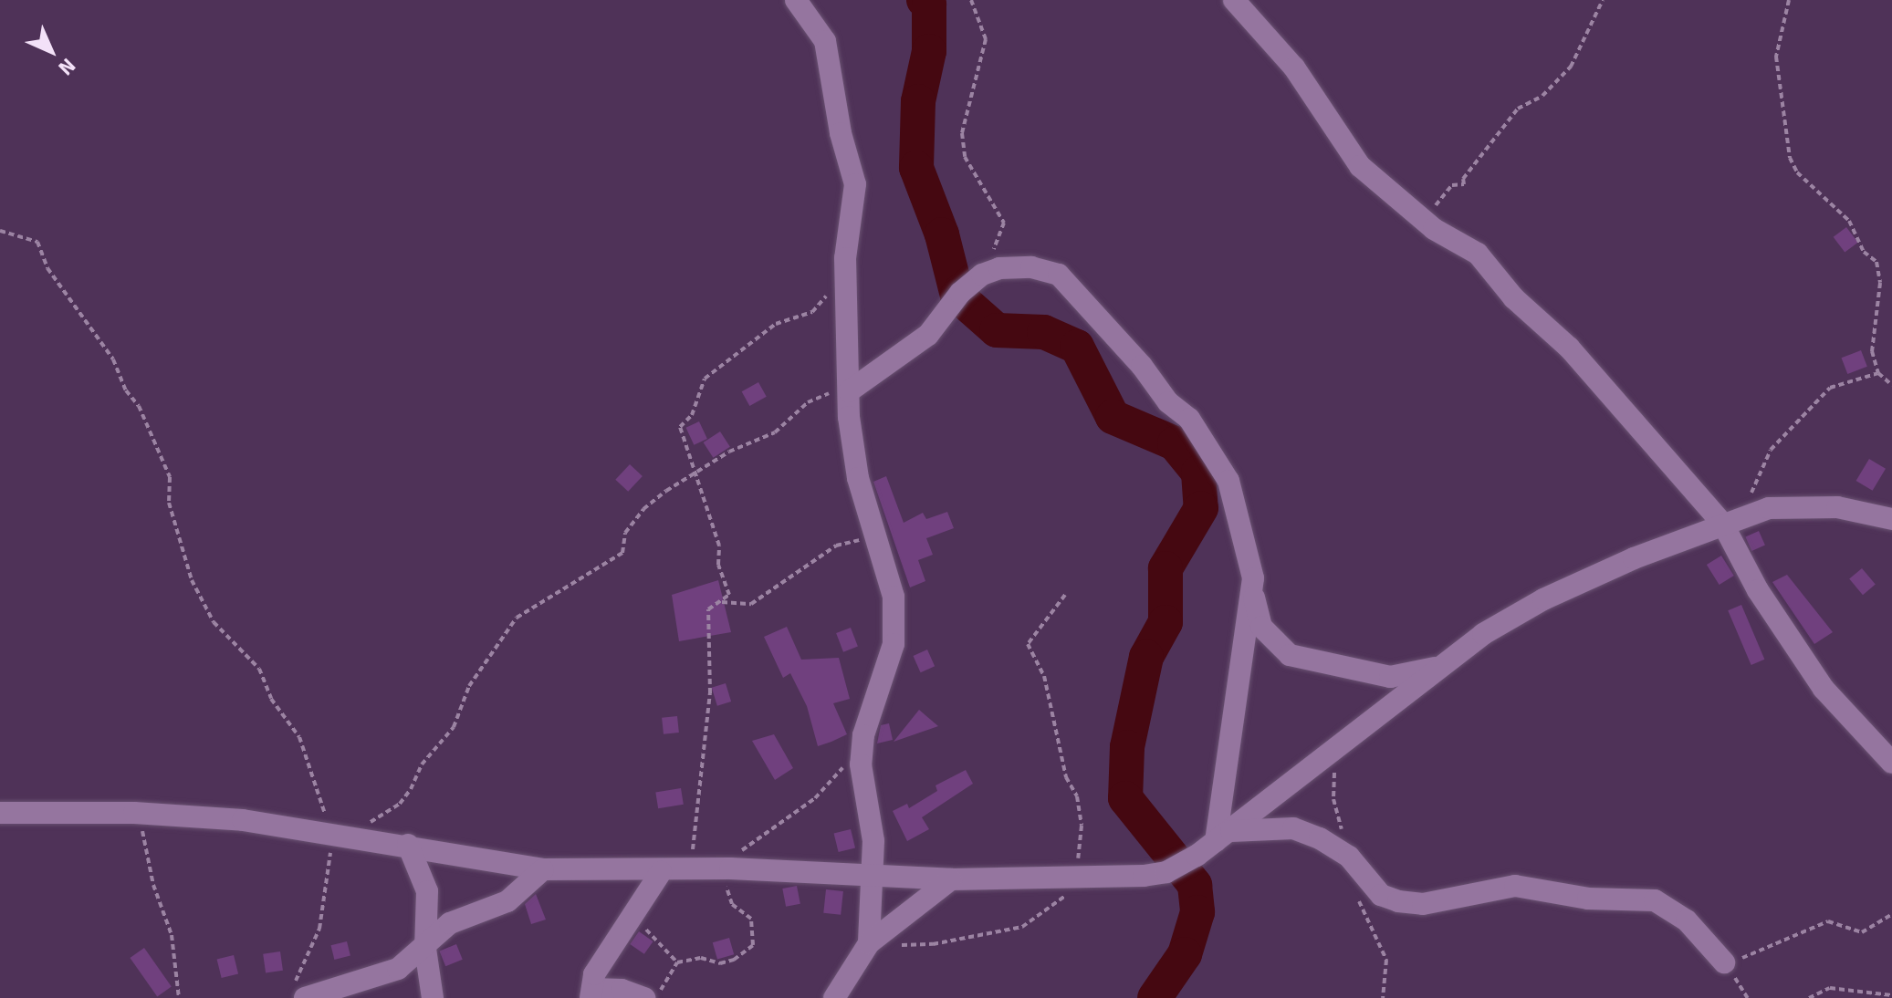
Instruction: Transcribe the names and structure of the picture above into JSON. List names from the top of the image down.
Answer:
{
  "north": "bottom right"
}
